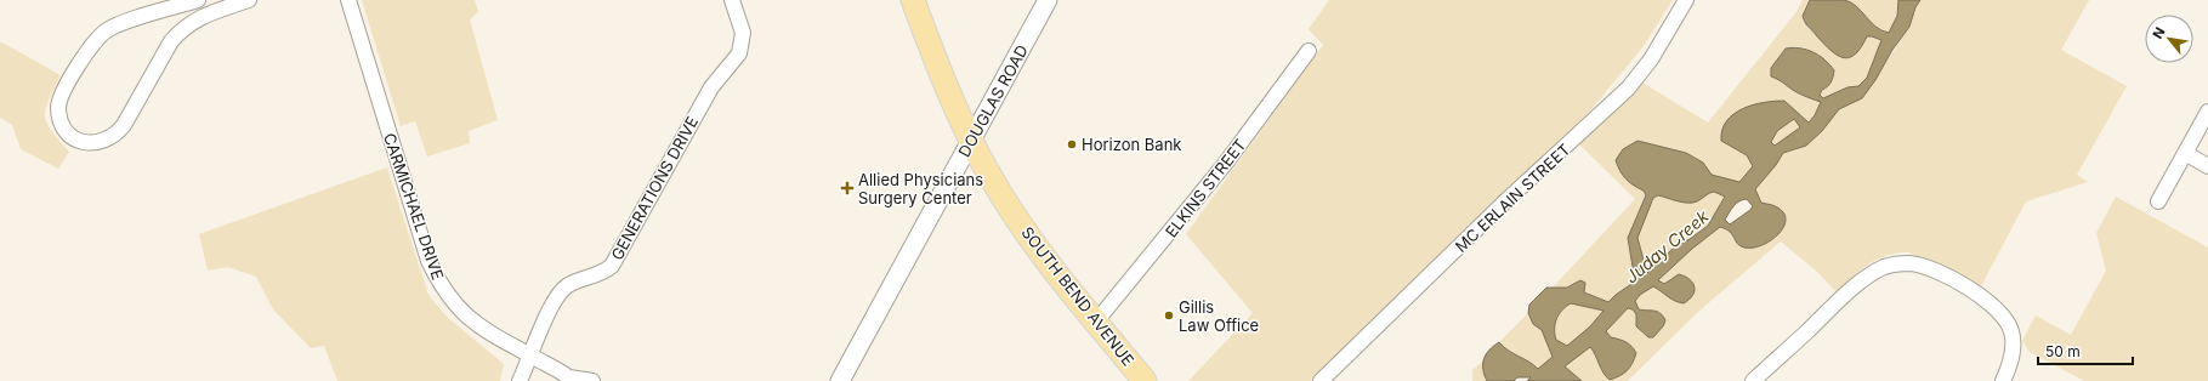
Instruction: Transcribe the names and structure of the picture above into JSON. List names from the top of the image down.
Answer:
{
  "streets": {
    "main road": ["SOUTH BEND AVENUE"],
    "street": [
      "DOUGLAS ROAD",
      "GENERATIONS DRIVE",
      "ELKINS STREET",
      "MC ERLAIN STREET",
      "CARMICHAEL DRIVE"
    ]
  },
  "crossings": [
    ["DOUGLAS ROAD", "SOUTH BEND AVENUE"],
    ["GENERATIONS DRIVE", "CARMICHAEL DRIVE"],
    ["ELKINS STREET", "SOUTH BEND AVENUE"]
  ],
  "water": ["Juday Creek"],
  "places": {
    "other": ["Horizon Bank", "Gillis Law Office"],
    "health": ["Allied Physicians Surgery Center"]
  },
  "scale_bar": "50 m",
  "north": "top left"
}
